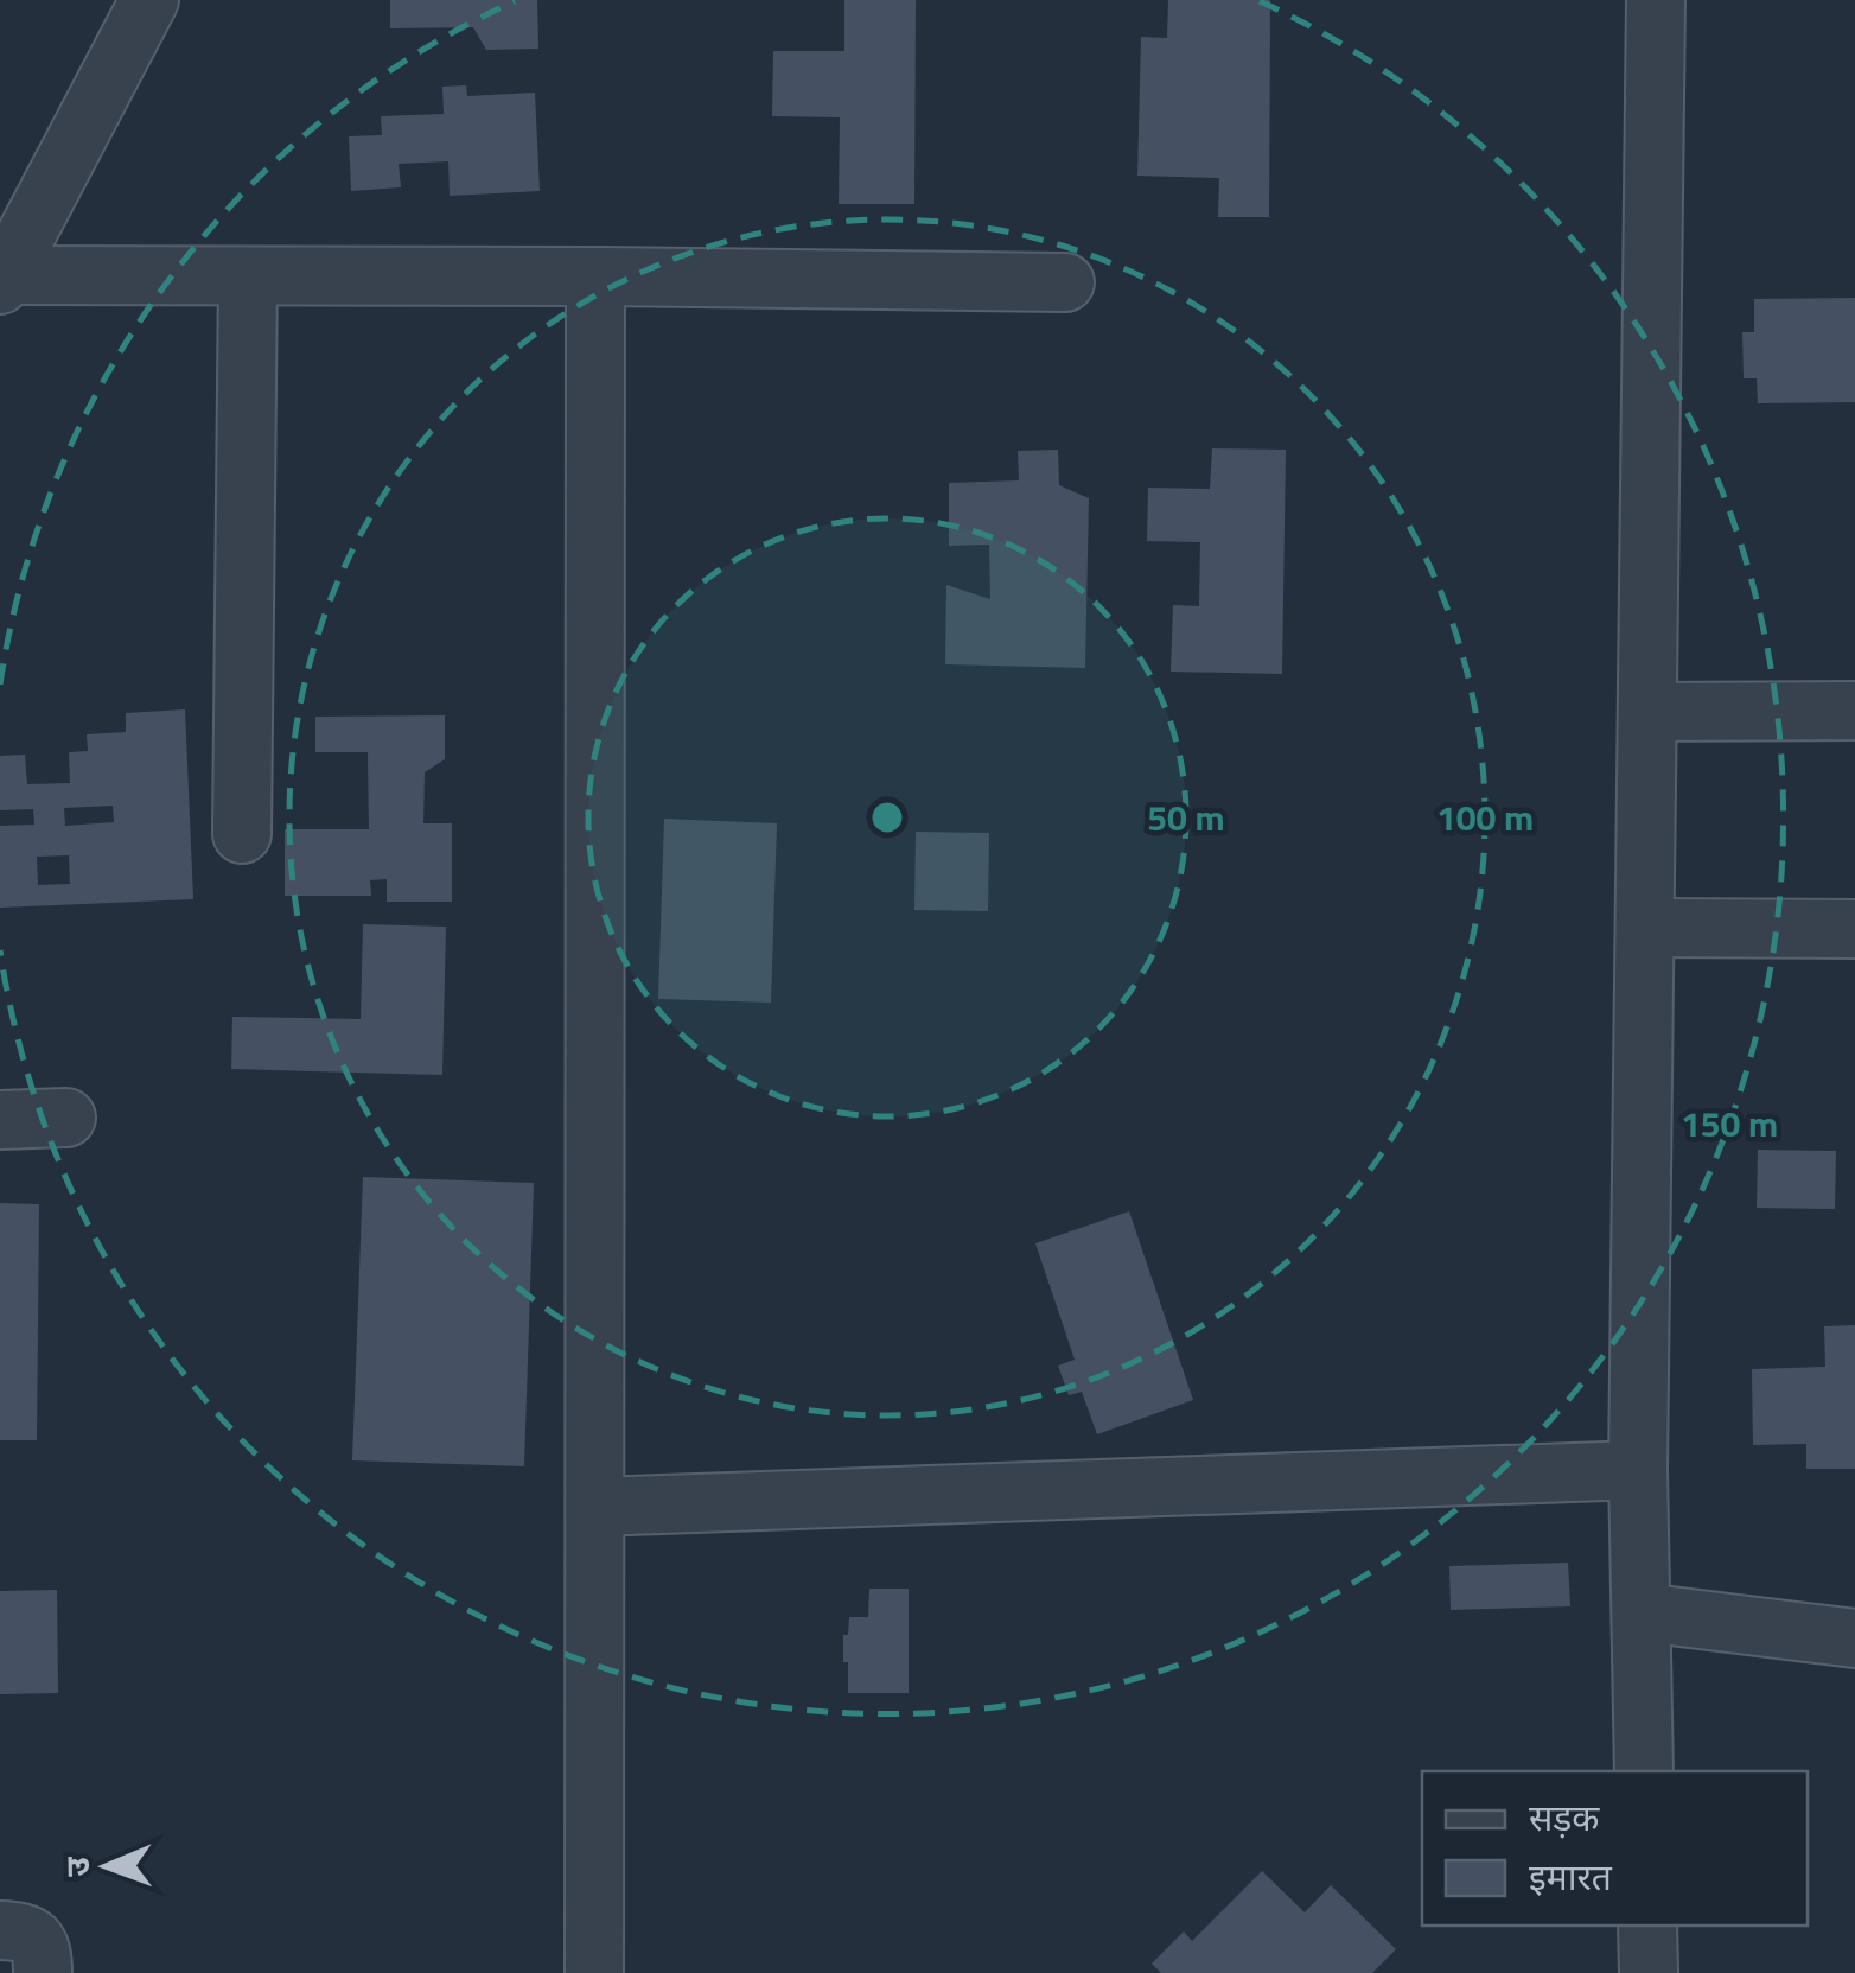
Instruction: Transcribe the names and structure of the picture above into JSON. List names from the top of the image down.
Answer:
{
  "legend": ["सड़क", "इमारत"],
  "north": "left",
  "rings": ["50 m", "100 m", "150 m"]
}
